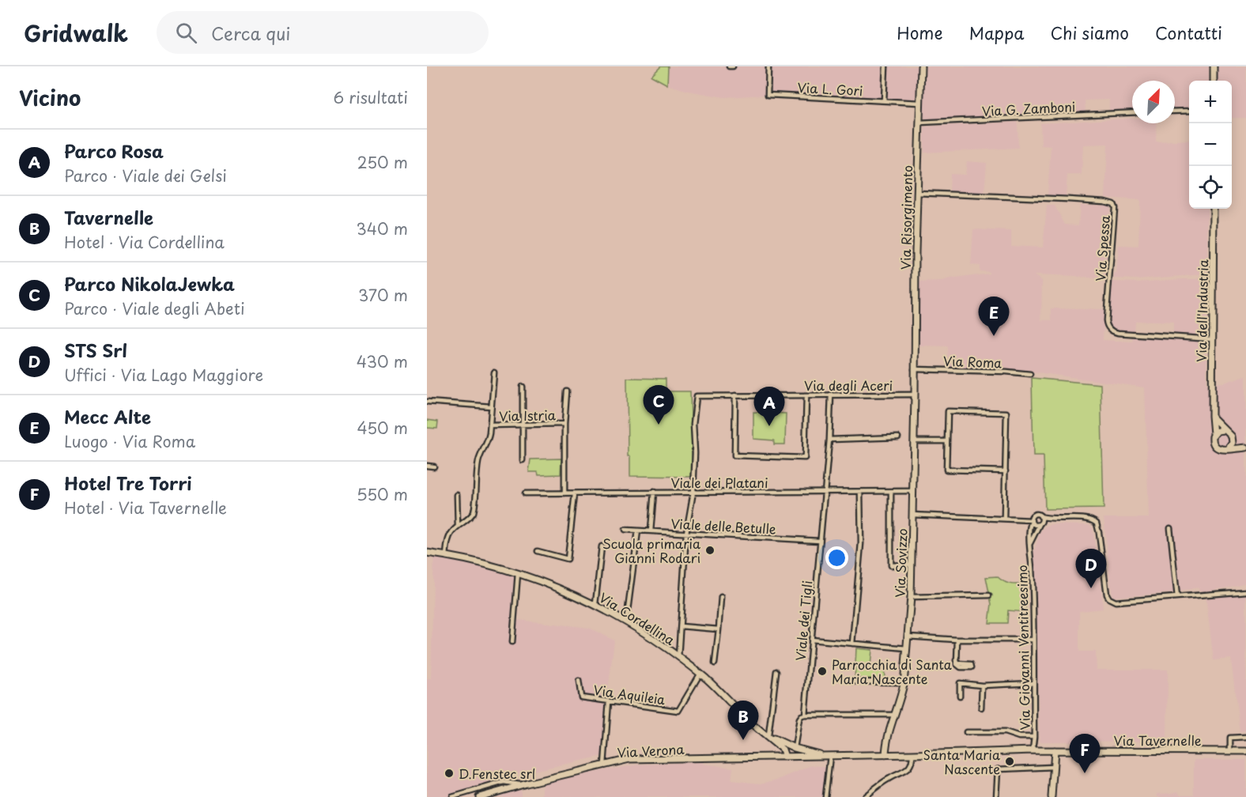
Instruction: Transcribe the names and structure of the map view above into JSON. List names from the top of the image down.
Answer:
{
  "streets": {
    "street": [
      "Via L. Gori",
      "Via G. Zamboni",
      "Via Risorgimento",
      "Via Spessa",
      "Via dell'Industria",
      "Via Roma",
      "Via degli Aceri",
      "Via Istria",
      "Viale dei Platani",
      "Viale delle Betulle",
      "Via Sovizzo",
      "Via Cordellina",
      "Viale dei Tigli",
      "Via Giovanni Ventitreesimo",
      "Via Aquileia",
      "Via Tavernelle",
      "Via Verona"
    ]
  },
  "crossings": [
    ["Via L. Gori", "Via Risorgimento"],
    ["Via G. Zamboni", "Via Risorgimento"],
    ["Via Risorgimento", "Via Spessa"],
    ["Via Risorgimento", "Via Roma"],
    ["Via Risorgimento", "Via Sovizzo"],
    ["Via Spessa", "Via dell'Industria"],
    ["Via Roma", "Via Sovizzo"],
    ["Via degli Aceri", "Viale dei Platani"],
    ["Via degli Aceri", "Via Sovizzo"],
    ["Via degli Aceri", "Viale dei Tigli"],
    ["Viale dei Platani", "Via Sovizzo"],
    ["Viale dei Platani", "Viale dei Tigli"],
    ["Viale delle Betulle", "Viale dei Tigli"],
    ["Via Sovizzo", "Via Tavernelle"],
    ["Via Cordellina", "Viale dei Tigli"],
    ["Via Cordellina", "Via Aquileia"],
    ["Via Cordellina", "Via Tavernelle"],
    ["Via Cordellina", "Via Verona"],
    ["Via Giovanni Ventitreesimo", "Via Tavernelle"],
    ["Via Tavernelle", "Via Verona"]
  ],
  "places": [
    "Scuola primaria Gianni Rodari",
    "Parrocchia di Santa Maria Nascente",
    "Santa Maria Nascente",
    "D.Fenstec srl"
  ],
  "north": "top right",
  "page": {
    "header": "Gridwalk",
    "search": "Cerca qui",
    "nav": [
      "Home",
      "Mappa",
      "Chi siamo",
      "Contatti"
    ],
    "heading": ["Vicino", "6 risultati"],
    "map_buttons": ["+", "−"],
    "list": [
      {
        "mark": "A",
        "name": "Parco Rosa",
        "note": "Parco · Viale dei Gelsi",
        "value": "250 m"
      },
      {
        "mark": "B",
        "name": "Tavernelle",
        "note": "Hotel · Via Cordellina",
        "value": "340 m"
      },
      {
        "mark": "C",
        "name": "Parco NikolaJewka",
        "note": "Parco · Viale degli Abeti",
        "value": "370 m"
      },
      {
        "mark": "D",
        "name": "STS Srl",
        "note": "Uffici · Via Lago Maggiore",
        "value": "430 m"
      },
      {
        "mark": "E",
        "name": "Mecc Alte",
        "note": "Luogo · Via Roma",
        "value": "450 m"
      },
      {
        "mark": "F",
        "name": "Hotel Tre Torri",
        "note": "Hotel · Via Tavernelle",
        "value": "550 m"
      }
    ],
    "pins": [
      "E",
      "C",
      "A",
      "D",
      "B",
      "F"
    ]
  }
}
